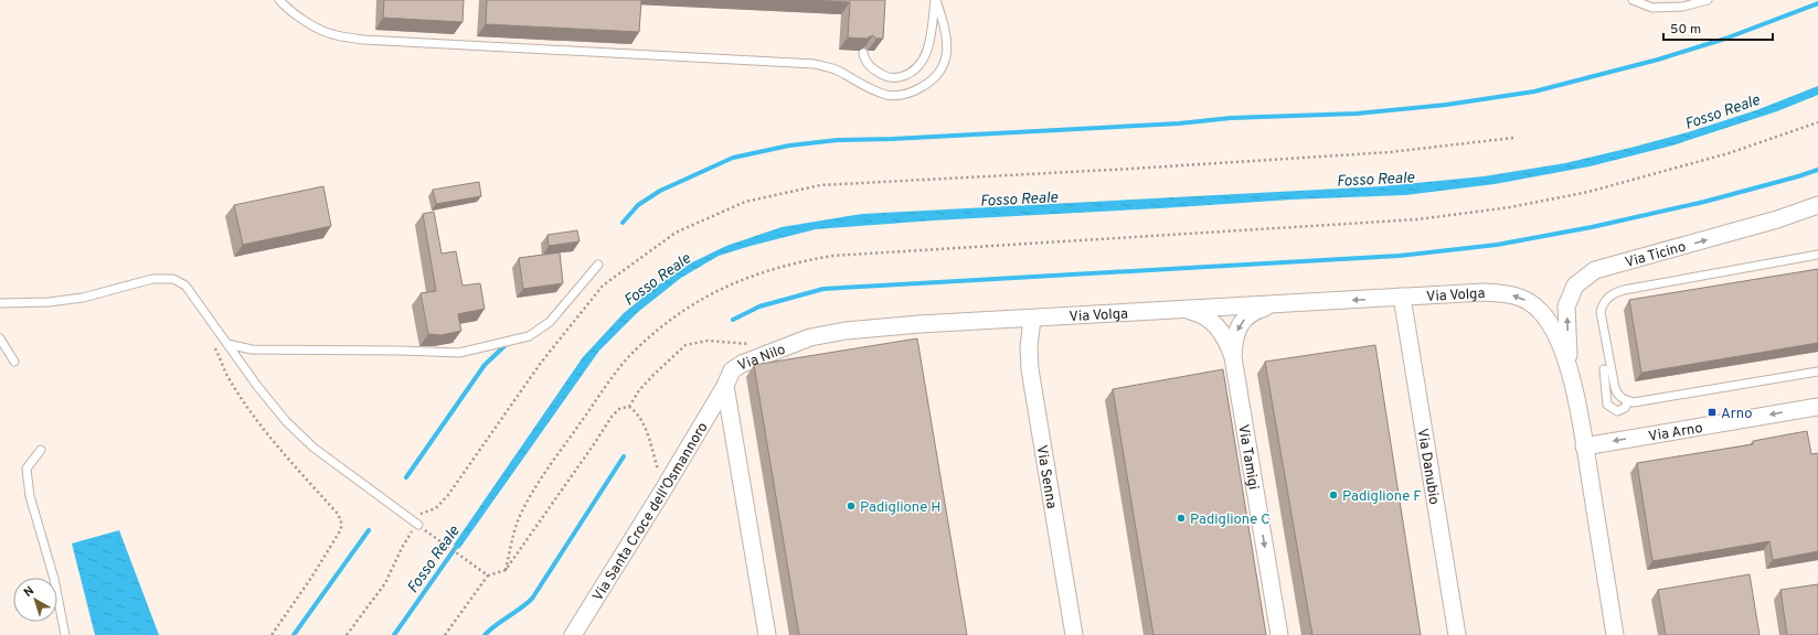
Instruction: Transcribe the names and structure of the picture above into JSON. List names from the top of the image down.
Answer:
{
  "streets": {
    "street": [
      "Via Ticino",
      "Via Volga",
      "Via Nilo",
      "Via Arno",
      "Via Tamigi",
      "Via Danubio",
      "Via Senna",
      "Via Santa Croce dell'Osmannoro"
    ]
  },
  "crossings": [
    ["Via Ticino", "Via Volga"],
    ["Via Volga", "Via Nilo"],
    ["Via Volga", "Via Arno"],
    ["Via Volga", "Via Tamigi"],
    ["Via Volga", "Via Danubio"],
    ["Via Volga", "Via Senna"],
    ["Via Nilo", "Via Senna"],
    ["Via Nilo", "Via Santa Croce dell'Osmannoro"]
  ],
  "one_way": [
    "Via Ticino",
    "Via Volga",
    "Via Arno",
    "Via Tamigi"
  ],
  "water": ["Fosso Reale"],
  "places": {
    "transit": ["Arno"],
    "other": ["Padiglione F", "Padiglione H", "Padiglione C"]
  },
  "scale_bar": "50 m",
  "north": "top left"
}
